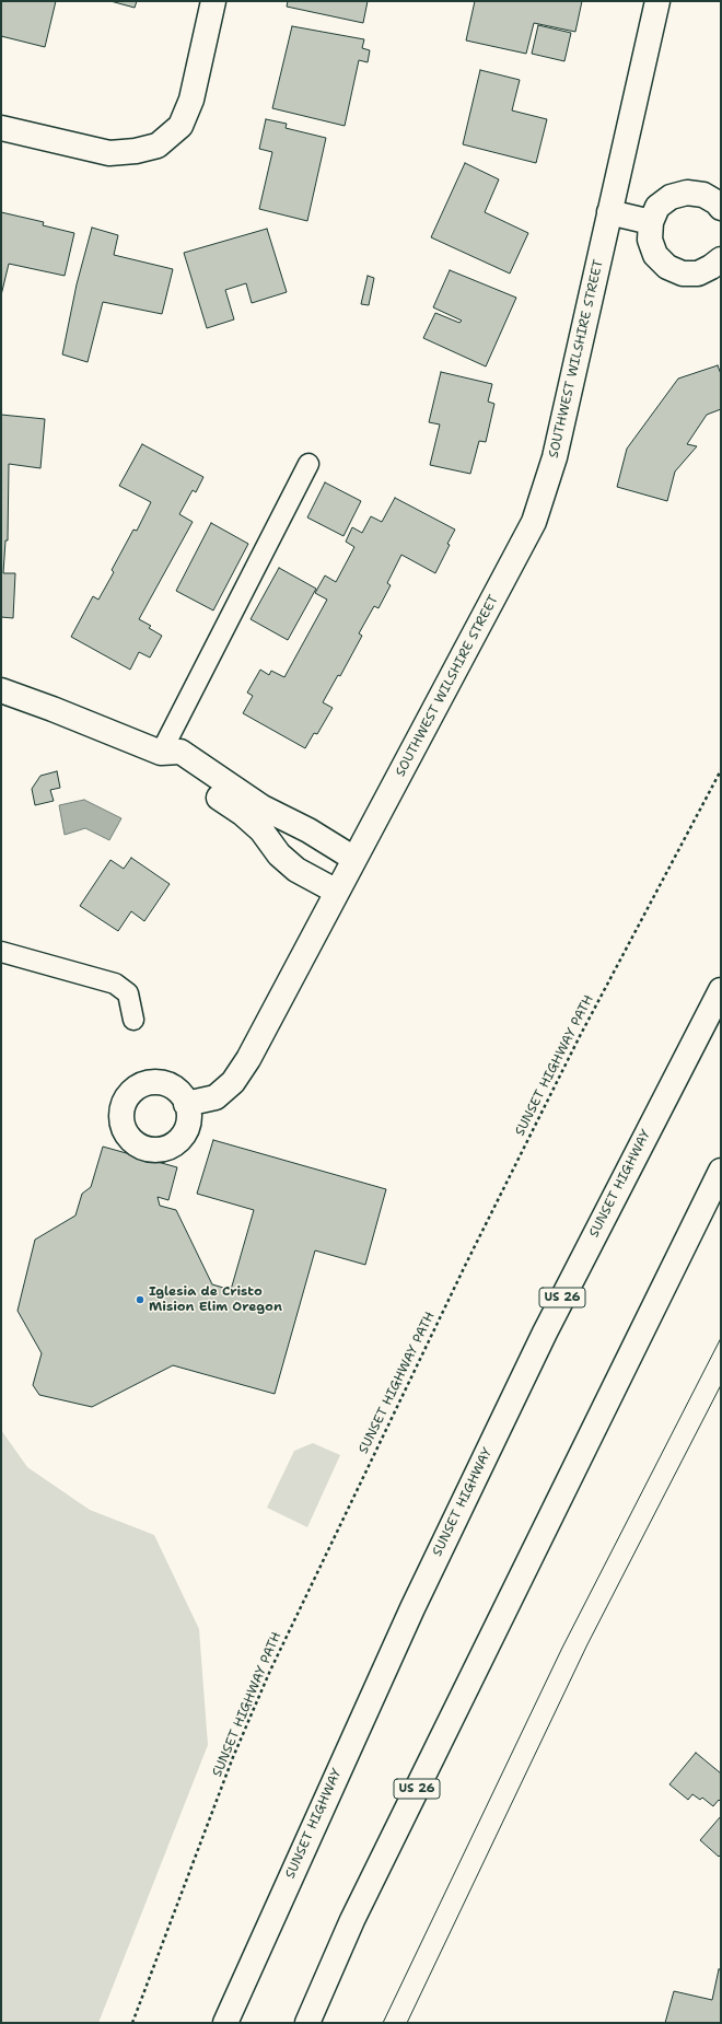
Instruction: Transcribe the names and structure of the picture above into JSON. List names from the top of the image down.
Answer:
{
  "streets": {
    "main road": ["SOUTHWEST WILSHIRE STREET", "SUNSET HIGHWAY", "US 26"],
    "path": ["SUNSET HIGHWAY PATH"]
  },
  "places": ["Iglesia de Cristo Mision Elim Oregon"]
}
